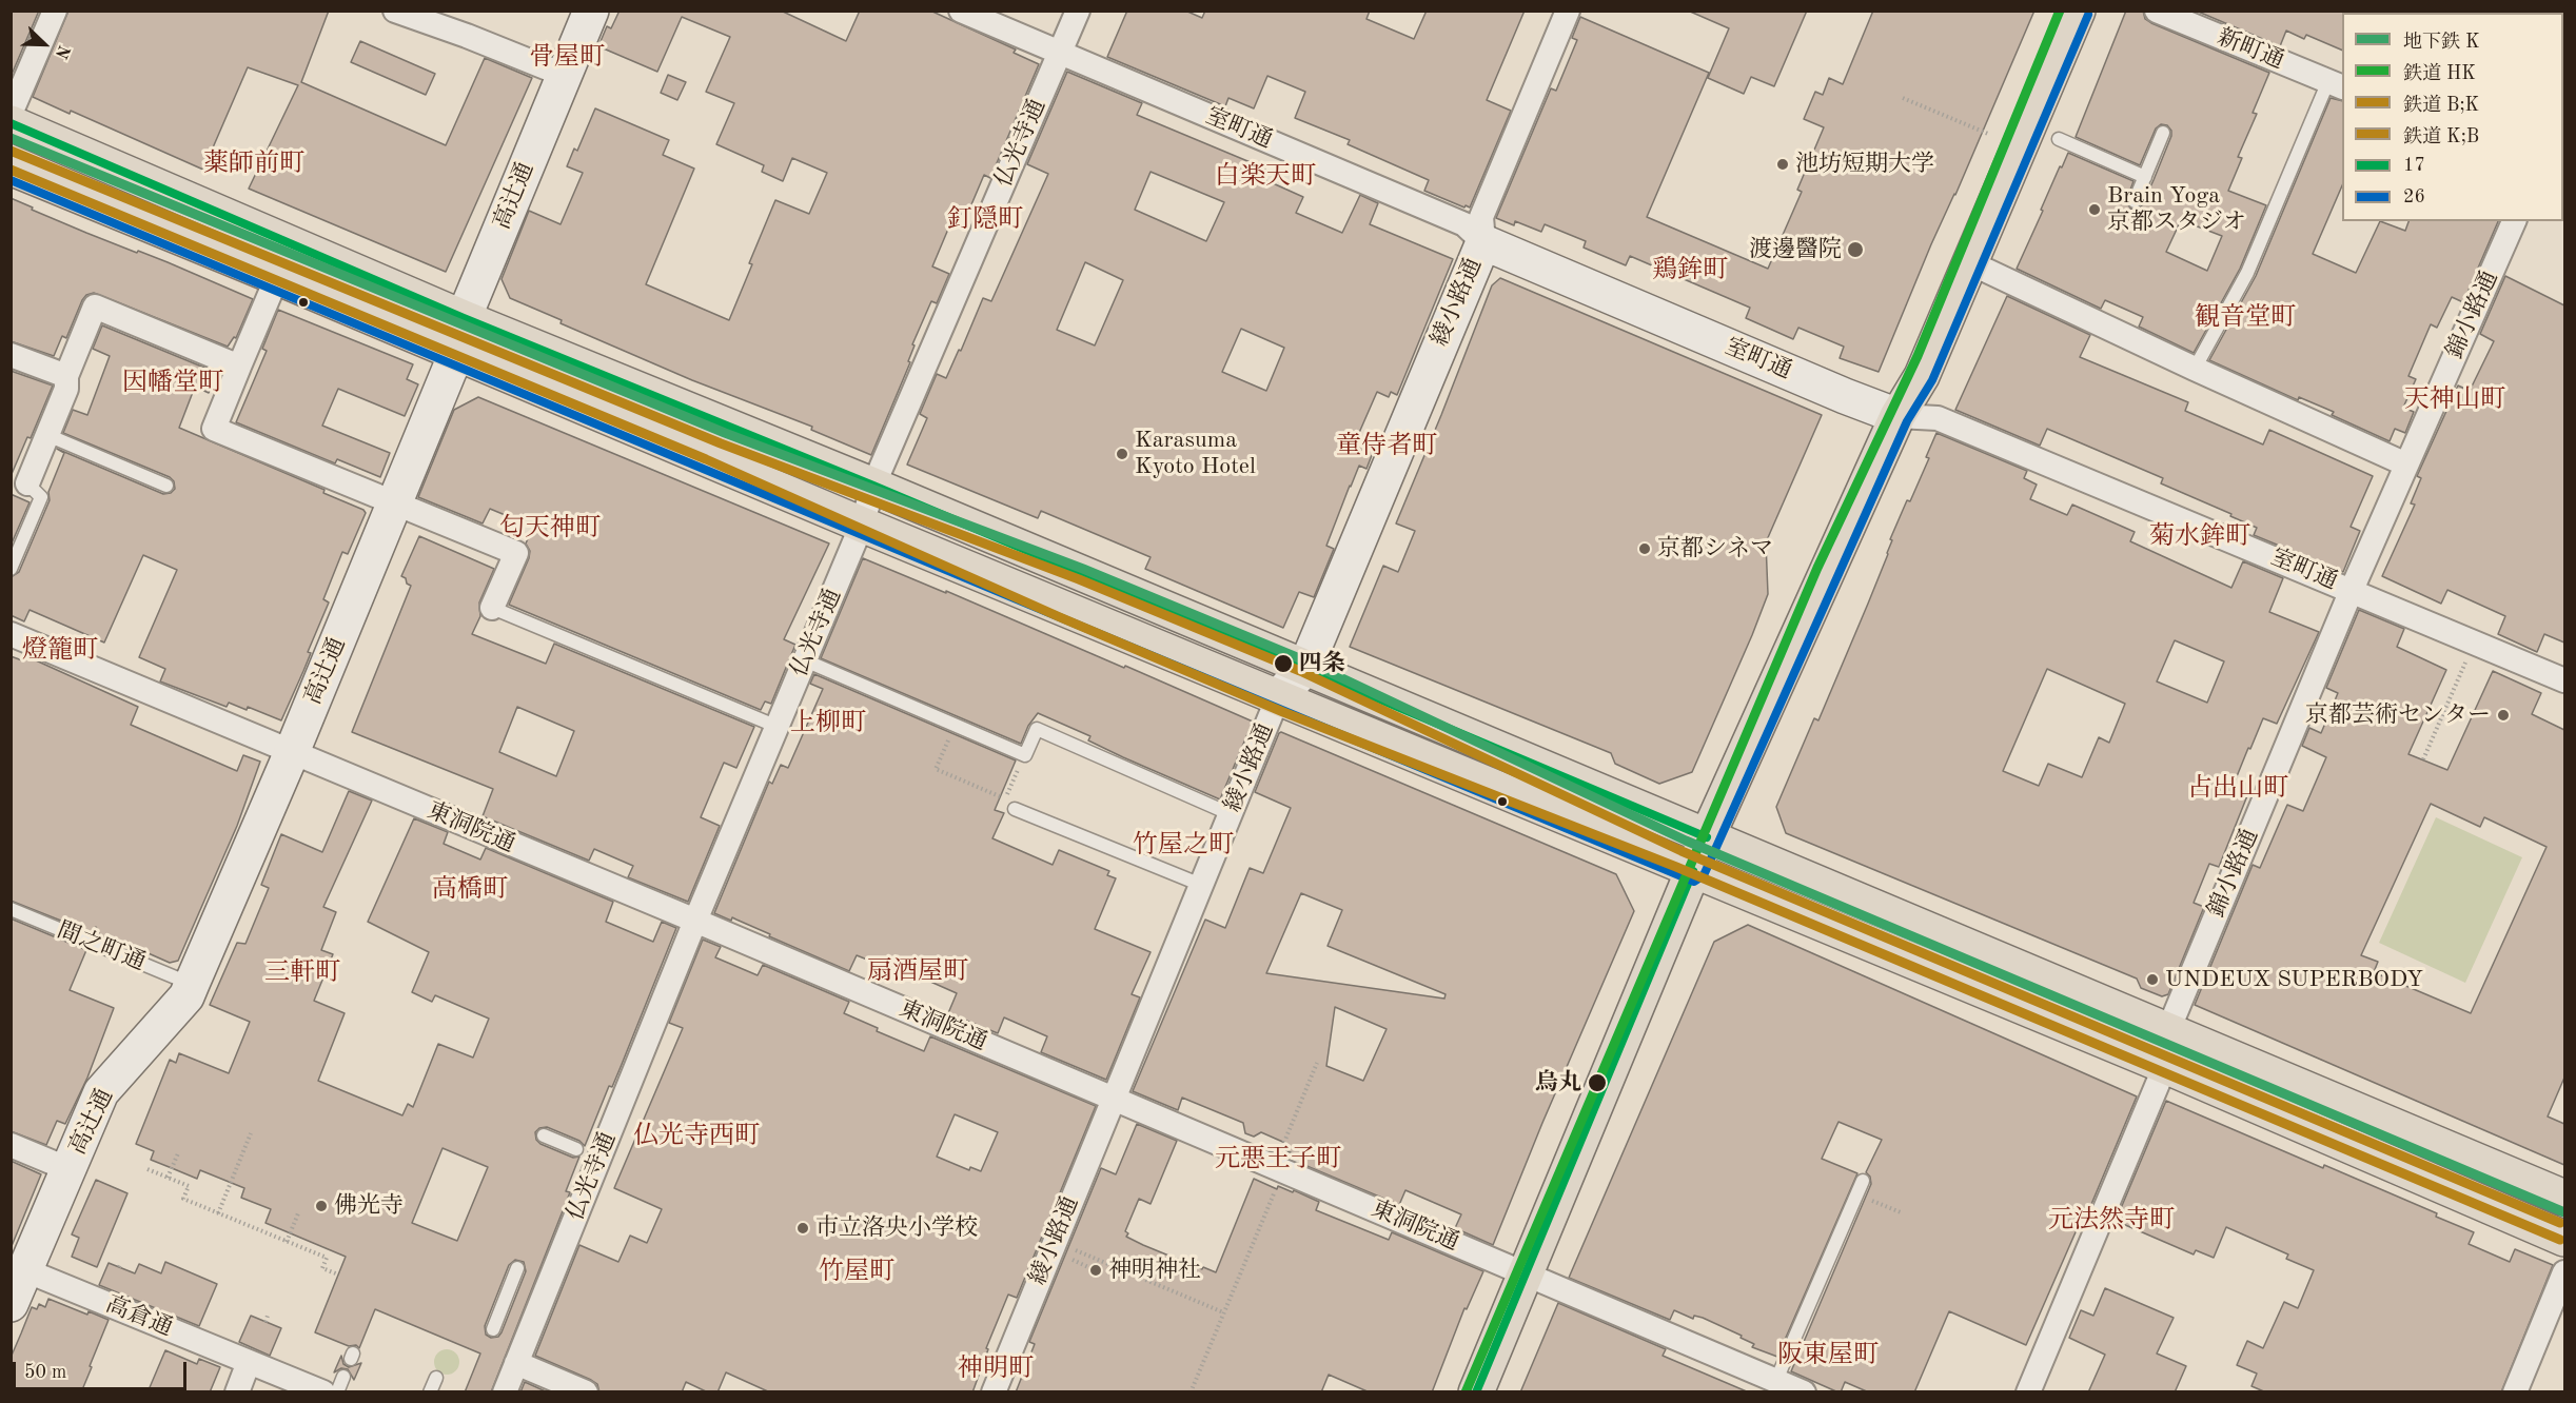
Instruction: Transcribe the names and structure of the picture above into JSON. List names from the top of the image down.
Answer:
{
  "streets": {
    "street": [
      "新町通",
      "室町通",
      "仏光寺通",
      "高辻通",
      "綾小路通",
      "錦小路通",
      "東洞院通",
      "高倉通"
    ],
    "lane": ["間之町通"]
  },
  "crossings": [
    ["室町通", "仏光寺通"],
    ["室町通", "綾小路通"],
    ["室町通", "錦小路通"],
    ["仏光寺通", "東洞院通"],
    ["高辻通", "東洞院通"],
    ["高辻通", "間之町通"],
    ["高辻通", "高倉通"],
    ["綾小路通", "東洞院通"]
  ],
  "districts": [
    "骨屋町",
    "薬師前町",
    "白楽天町",
    "釘隠町",
    "鶏鉾町",
    "観音堂町",
    "因幡堂町",
    "天神山町",
    "童侍者町",
    "匂天神町",
    "菊水鉾町",
    "燈籠町",
    "上柳町",
    "占出山町",
    "竹屋之町",
    "高橋町",
    "扇酒屋町",
    "三軒町",
    "仏光寺西町",
    "元悪王子町",
    "元法然寺町",
    "竹屋町",
    "阪東屋町",
    "神明町"
  ],
  "places": [
    "池坊短期大学",
    "Brain Yoga 京都スタジオ",
    "渡邊醫院",
    "Karasuma Kyoto Hotel",
    "京都シネマ",
    "四条",
    "京都芸術センター",
    "UNDEUX SUPERBODY",
    "烏丸",
    "佛光寺",
    "市立洛央小学校",
    "神明神社"
  ],
  "lines": [
    "rail line HK",
    "transit line 26",
    "transit line 17",
    "metro line K",
    "rail line B;K",
    "rail line K;B"
  ],
  "legend": [
    "地下鉄 K",
    "鉄道 HK",
    "鉄道 B;K",
    "鉄道 K;B",
    "17",
    "26"
  ],
  "scale_bar": "50 m",
  "north": "bottom right"
}
